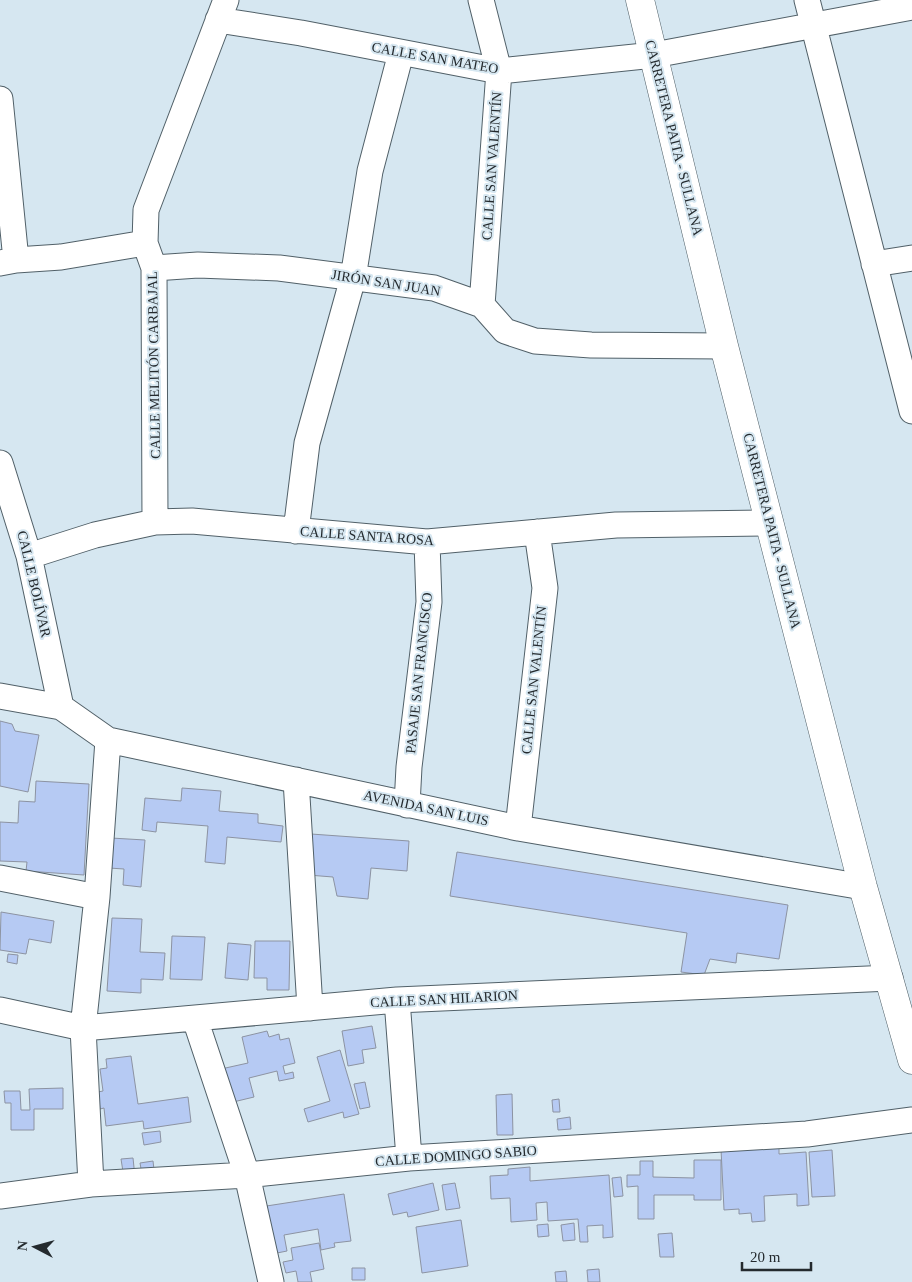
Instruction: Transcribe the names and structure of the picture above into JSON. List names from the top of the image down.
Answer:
{
  "streets": {
    "main road": ["CARRETERA PAITA - SULLANA"],
    "street": [
      "CALLE SAN MATEO",
      "CALLE SAN VALENTÍN",
      "JIRÓN SAN JUAN",
      "CALLE MELITÓN CARBAJAL",
      "CALLE SANTA ROSA",
      "CALLE BOLÍVAR",
      "PASAJE SAN FRANCISCO",
      "AVENIDA SAN LUIS",
      "CALLE SAN HILARION",
      "CALLE DOMINGO SABIO"
    ]
  },
  "crossings": [
    ["CALLE SAN MATEO", "CARRETERA PAITA - SULLANA"],
    ["CALLE SAN MATEO", "CALLE SAN VALENTÍN"],
    ["CALLE SAN MATEO", "CALLE MELITÓN CARBAJAL"],
    ["CARRETERA PAITA - SULLANA", "CALLE SANTA ROSA"],
    ["CARRETERA PAITA - SULLANA", "AVENIDA SAN LUIS"],
    ["CARRETERA PAITA - SULLANA", "CALLE SAN HILARION"],
    ["CALLE SAN VALENTÍN", "JIRÓN SAN JUAN"],
    ["CALLE SAN VALENTÍN", "CALLE SANTA ROSA"],
    ["CALLE SAN VALENTÍN", "AVENIDA SAN LUIS"],
    ["JIRÓN SAN JUAN", "CALLE MELITÓN CARBAJAL"],
    ["CALLE MELITÓN CARBAJAL", "CALLE SANTA ROSA"],
    ["CALLE SANTA ROSA", "CALLE BOLÍVAR"],
    ["CALLE SANTA ROSA", "PASAJE SAN FRANCISCO"],
    ["CALLE BOLÍVAR", "AVENIDA SAN LUIS"],
    ["PASAJE SAN FRANCISCO", "AVENIDA SAN LUIS"]
  ],
  "scale_bar": "20 m",
  "north": "left"
}
